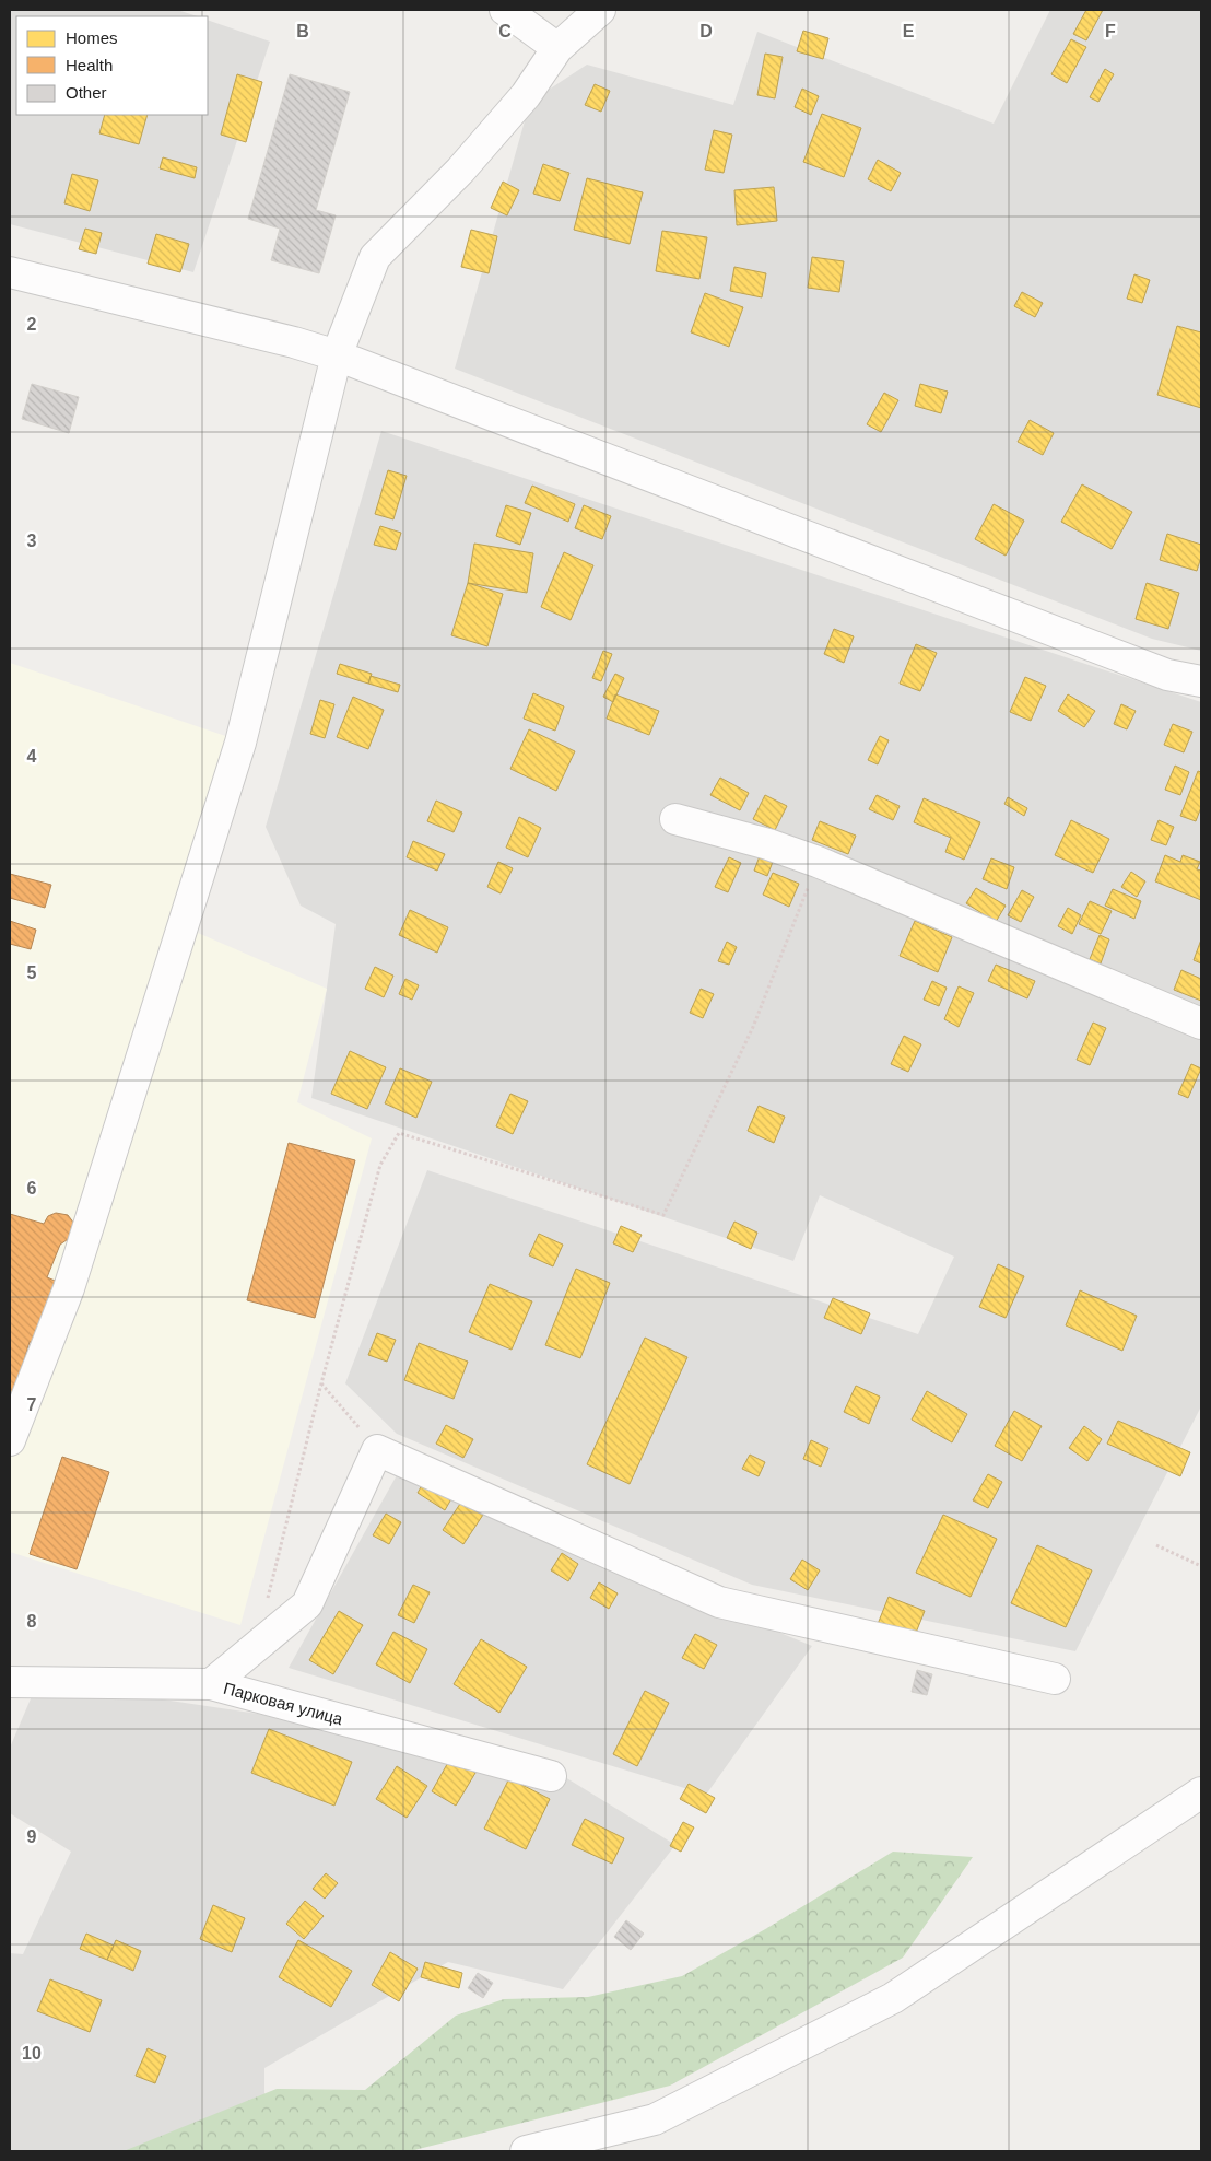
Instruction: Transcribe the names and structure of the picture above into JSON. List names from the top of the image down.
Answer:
{
  "streets": {
    "street": ["Парковая улица"]
  },
  "legend": ["Homes", "Health", "Other"],
  "grid": {
    "columns": [
      "B",
      "C",
      "D",
      "E",
      "F"
    ],
    "rows": [
      "2",
      "3",
      "4",
      "5",
      "6",
      "7",
      "8",
      "9",
      "10"
    ]
  }
}
